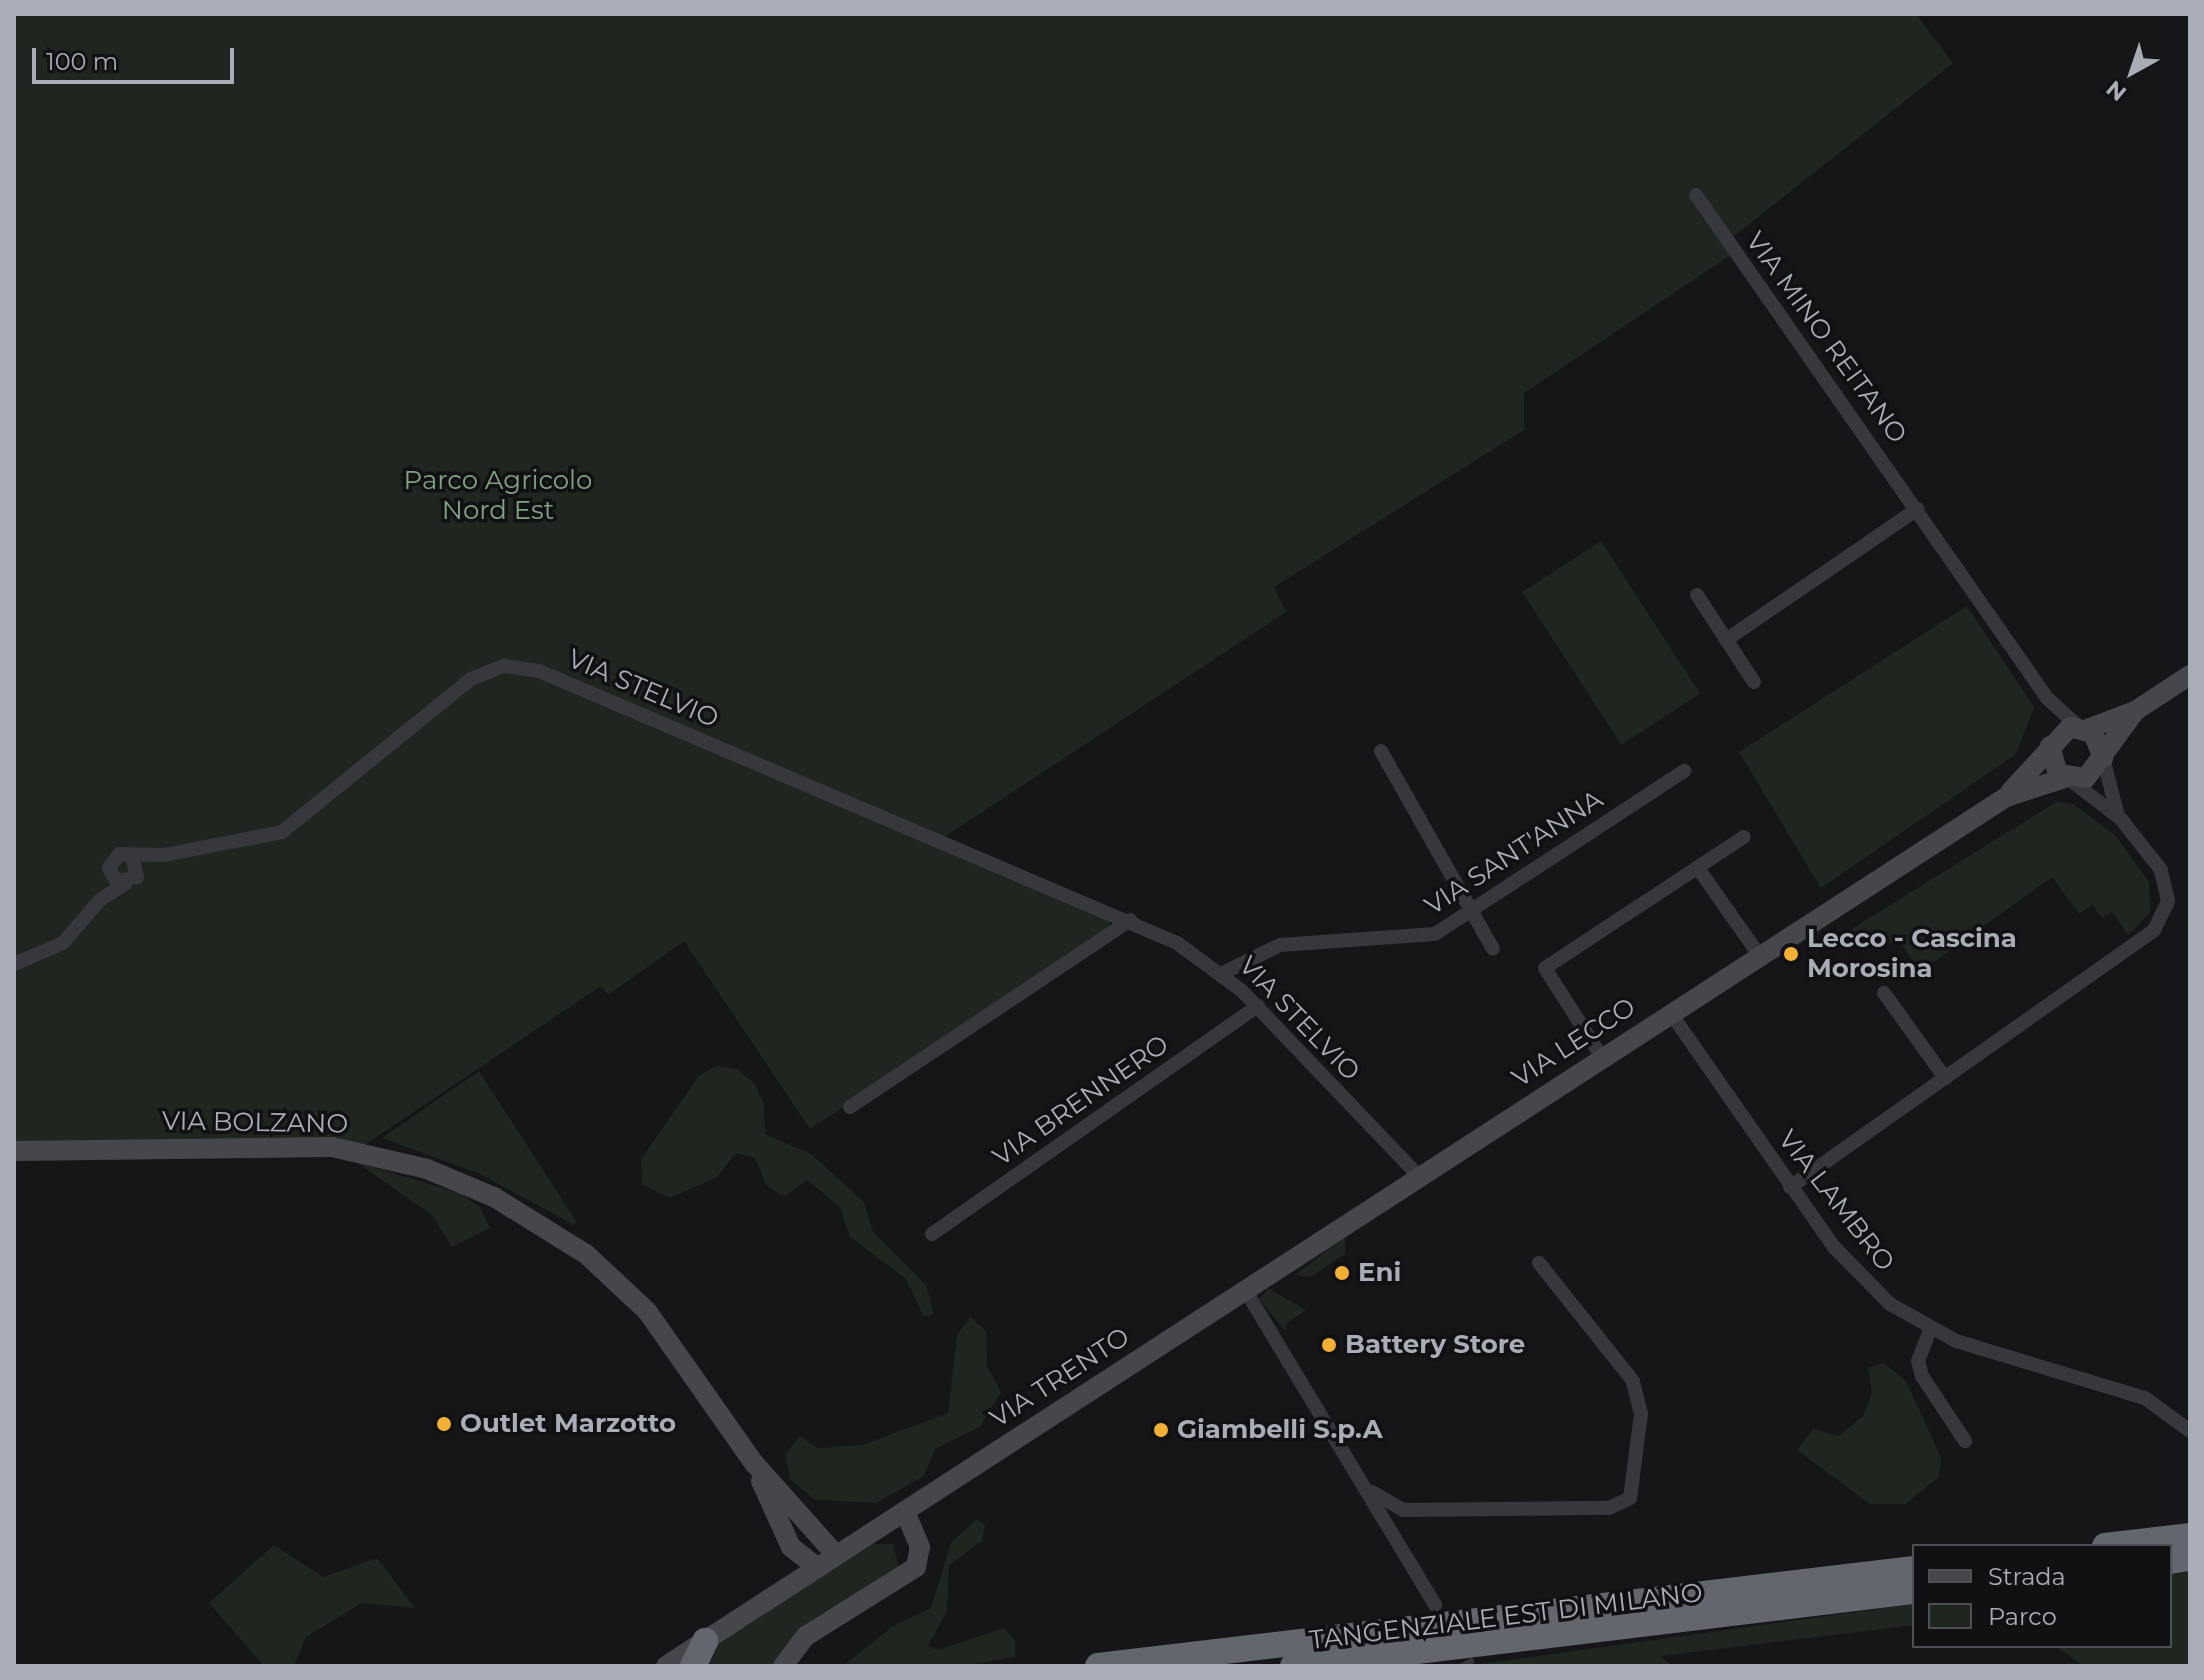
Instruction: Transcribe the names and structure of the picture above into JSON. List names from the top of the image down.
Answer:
{
  "streets": {
    "highway": ["TANGENZIALE EST DI MILANO"],
    "street": [
      "VIA MINO REITANO",
      "VIA STELVIO",
      "VIA SANT'ANNA",
      "VIA LECCO",
      "VIA BRENNERO",
      "VIA BOLZANO",
      "VIA LAMBRO",
      "VIA TRENTO"
    ]
  },
  "crossings": [
    ["VIA MINO REITANO", "VIA LECCO"],
    ["VIA STELVIO", "VIA SANT'ANNA"],
    ["VIA STELVIO", "VIA LECCO"],
    ["VIA STELVIO", "VIA BRENNERO"],
    ["VIA STELVIO", "VIA TRENTO"],
    ["VIA LECCO", "VIA LAMBRO"],
    ["VIA LECCO", "VIA TRENTO"]
  ],
  "parks": ["Parco Agricolo Nord Est"],
  "places": [
    "Lecco - Cascina Morosina",
    "Eni",
    "Battery Store",
    "Outlet Marzotto",
    "Giambelli S.p.A"
  ],
  "legend": ["Strada", "Parco"],
  "scale_bar": "100 m",
  "north": "bottom left"
}
